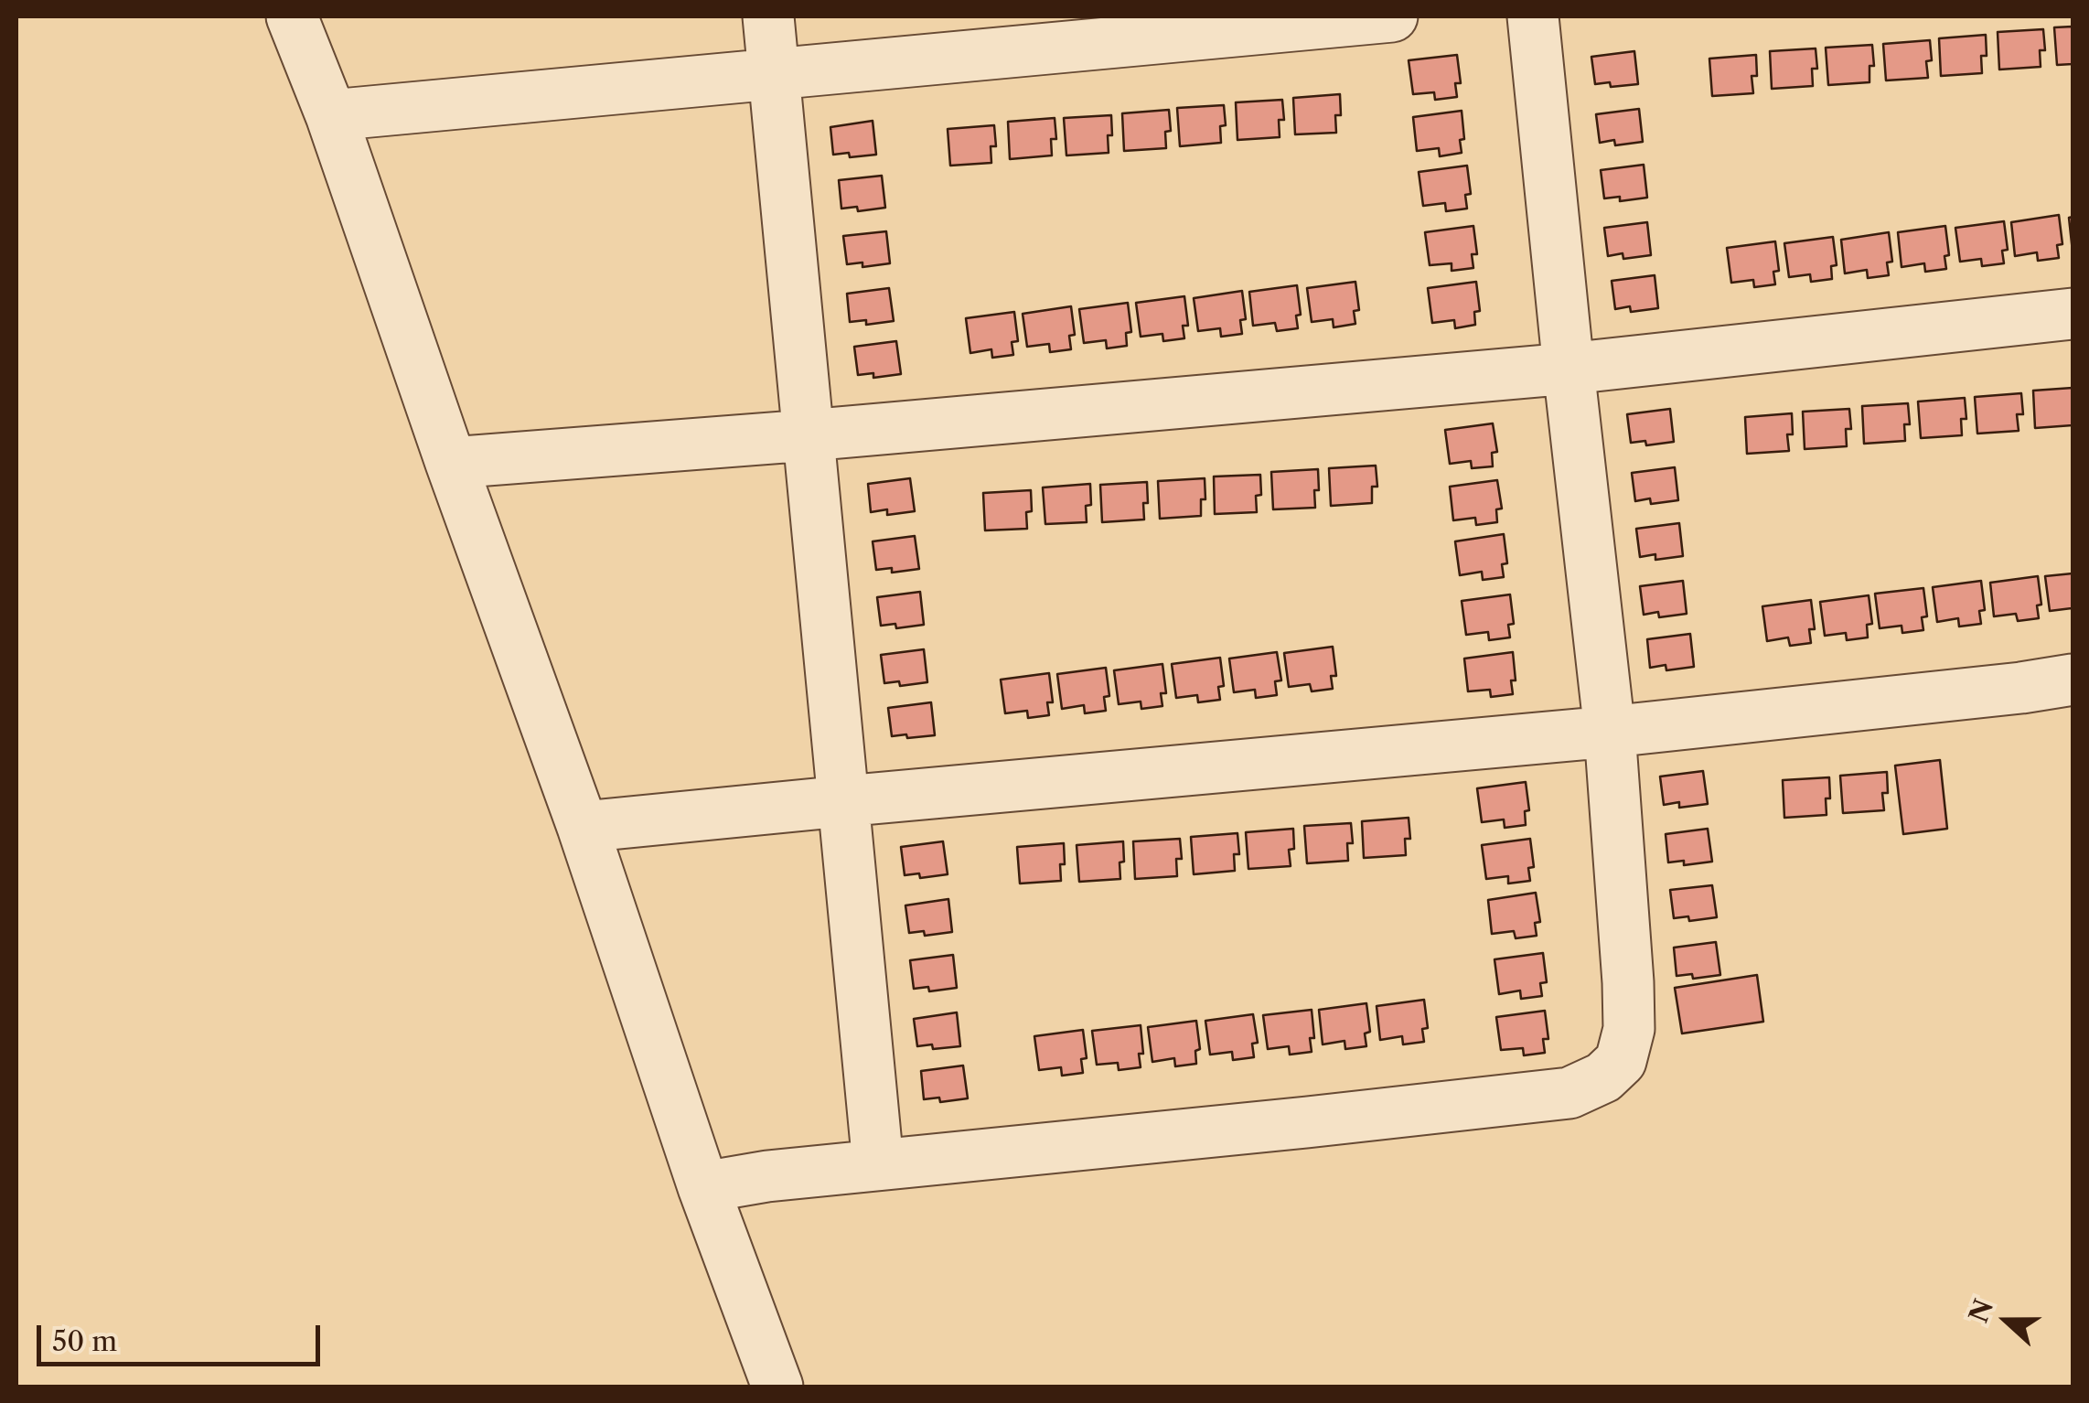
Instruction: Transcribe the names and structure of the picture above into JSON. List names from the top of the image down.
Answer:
{
  "scale_bar": "50 m",
  "north": "left"
}
